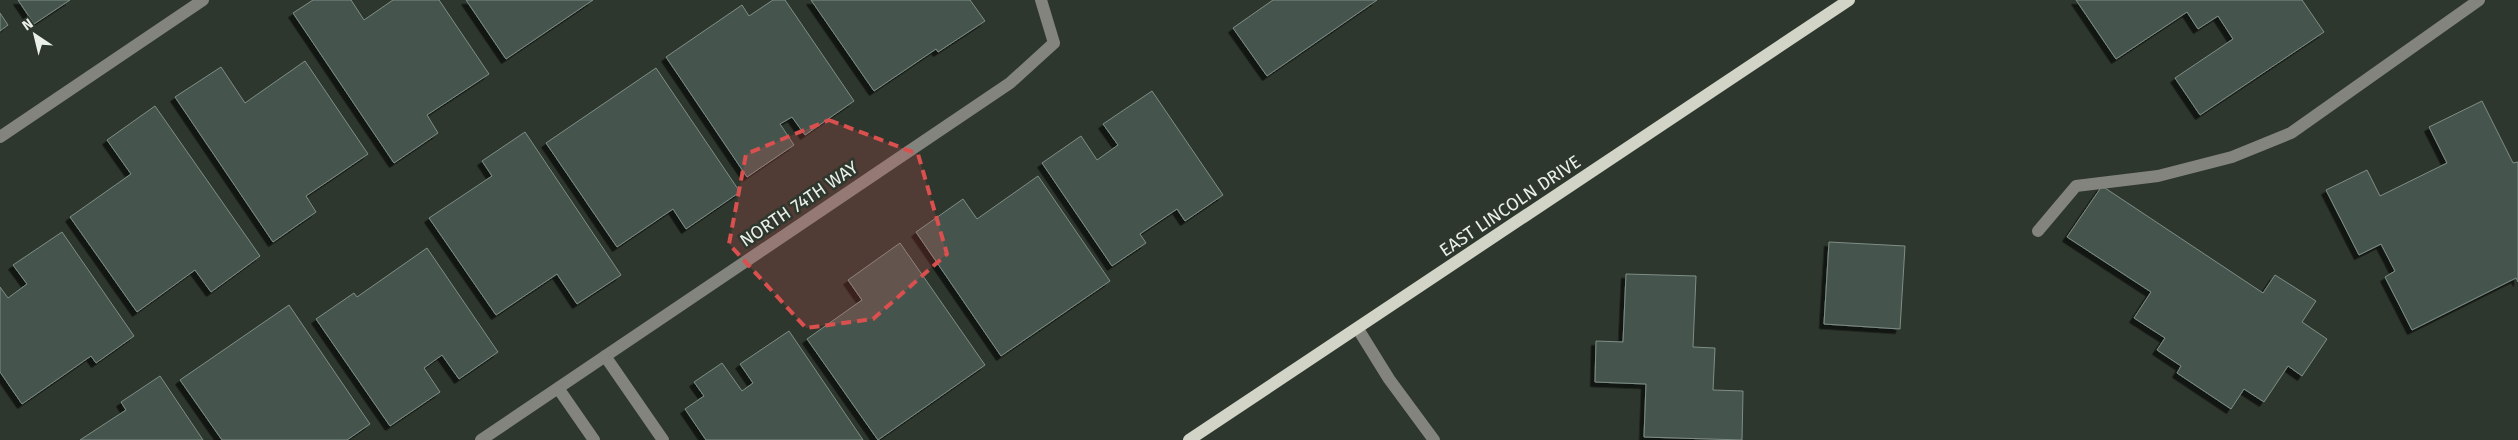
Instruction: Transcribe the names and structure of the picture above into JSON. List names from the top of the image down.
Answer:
{
  "streets": {
    "main road": ["EAST LINCOLN DRIVE"],
    "street": ["NORTH 74TH WAY"]
  },
  "north": "top left"
}
